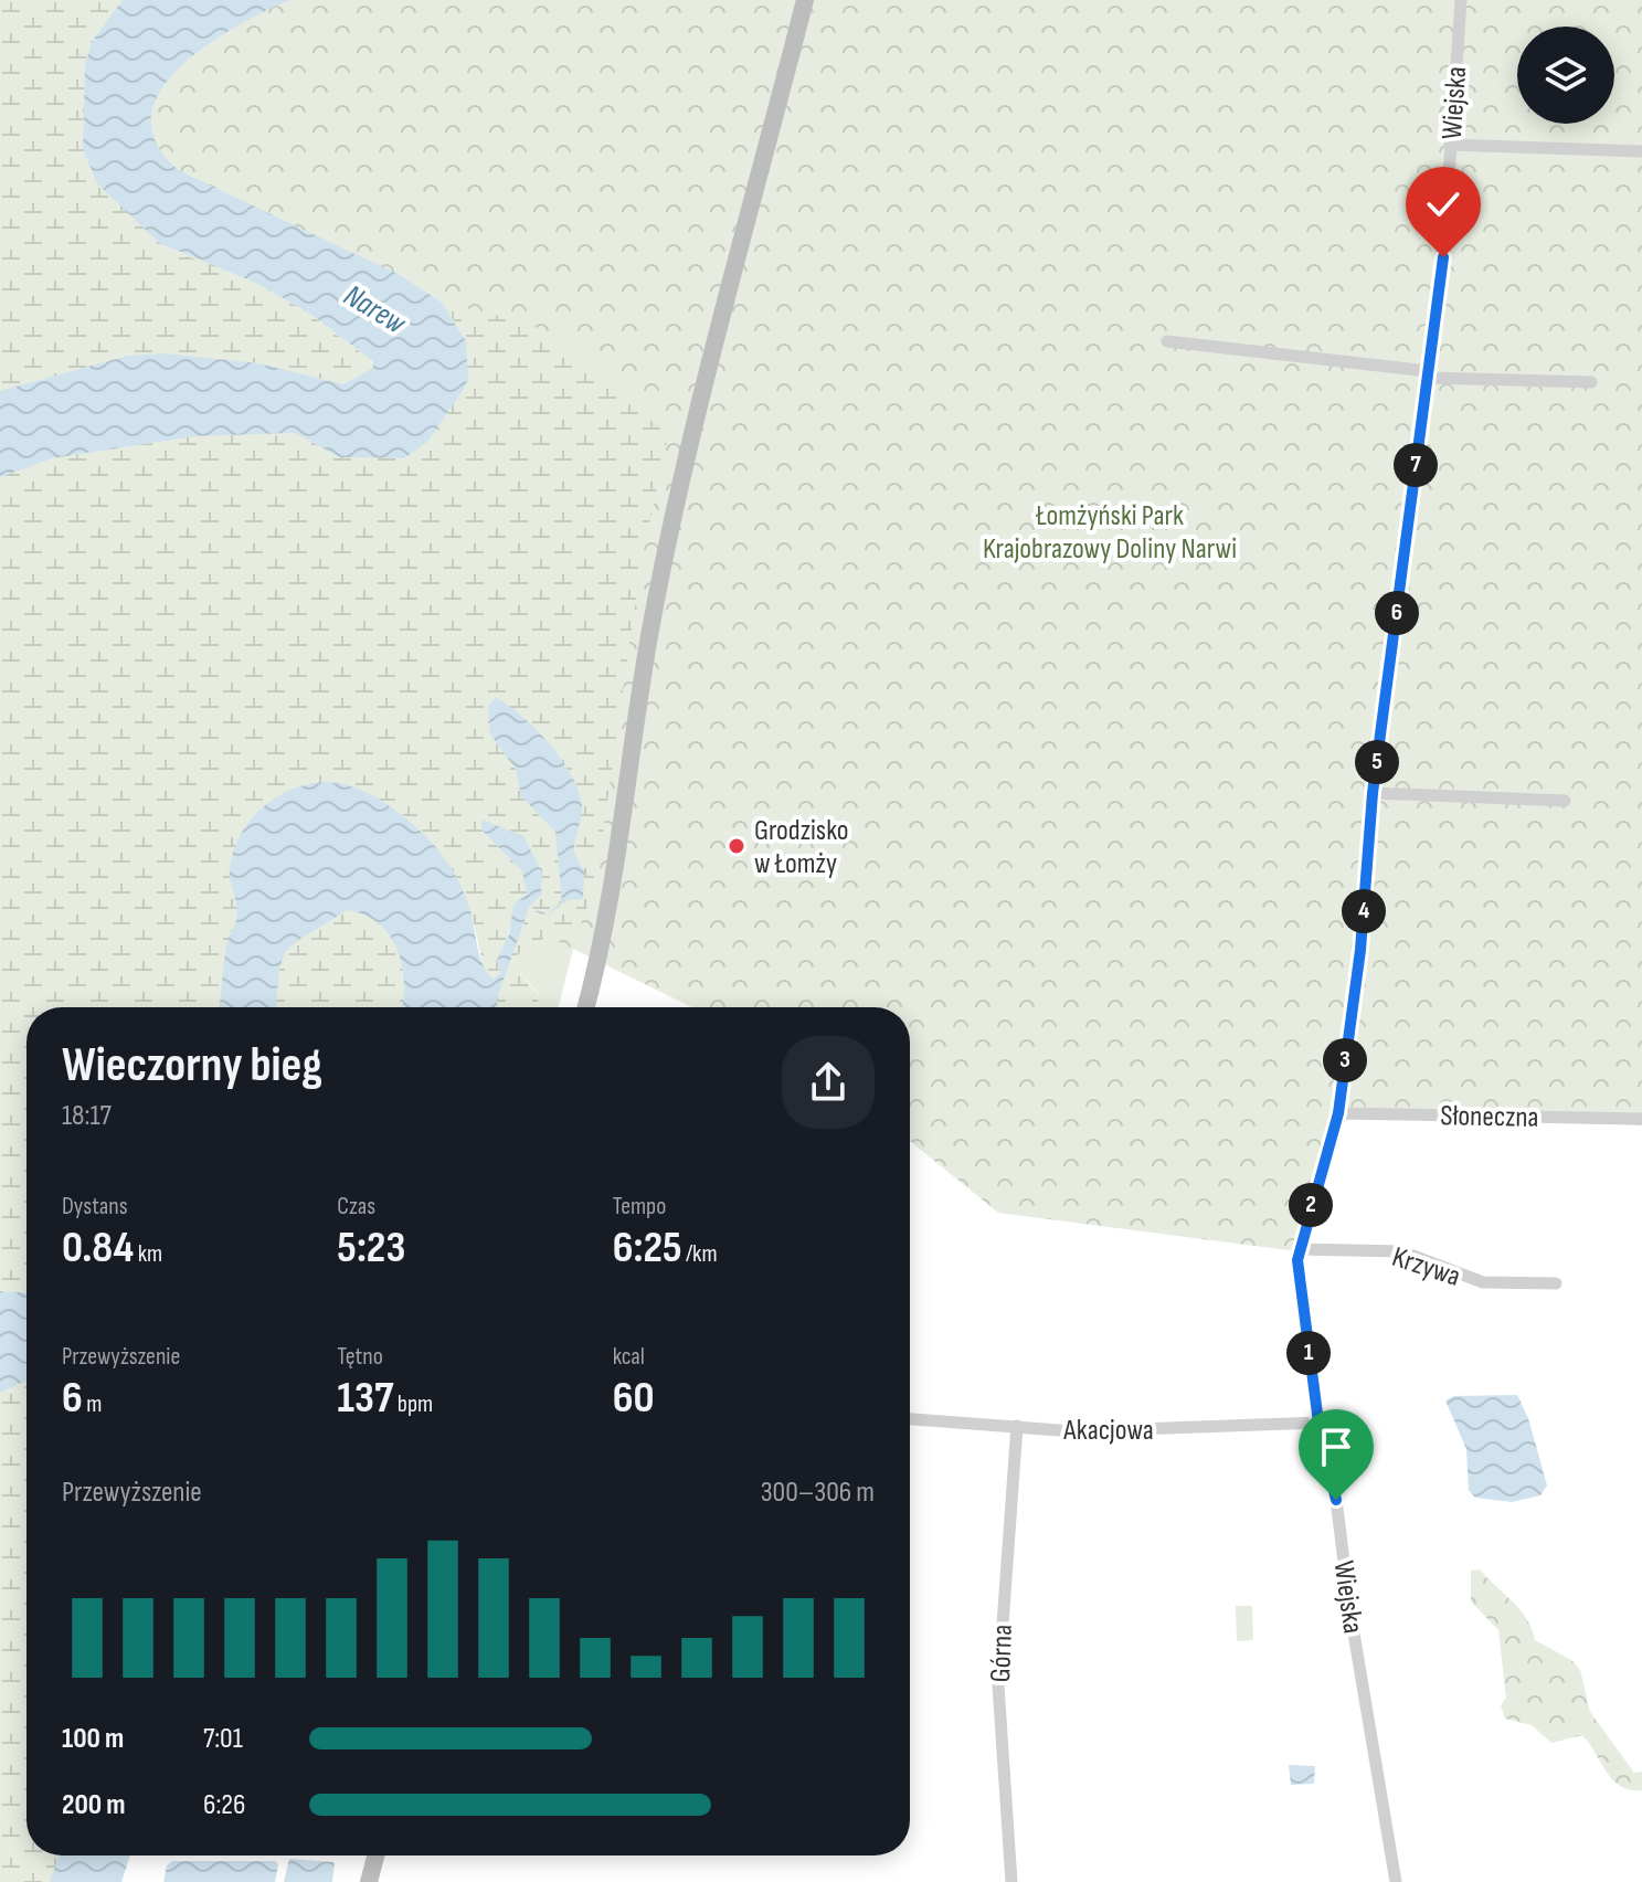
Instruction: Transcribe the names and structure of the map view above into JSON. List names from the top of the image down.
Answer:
{
  "streets": {
    "street": [
      "Wiejska",
      "Słoneczna",
      "Krzywa",
      "Akacjowa",
      "Górna"
    ]
  },
  "crossings": [
    ["Wiejska", "Słoneczna"],
    ["Wiejska", "Krzywa"],
    ["Wiejska", "Akacjowa"],
    ["Akacjowa", "Górna"]
  ],
  "water": ["Narew"],
  "parks": ["Łomżyński Park Krajobrazowy Doliny Narwi"],
  "places": ["Grodzisko w Łomży"],
  "page": {
    "pins": [
      "7",
      "6",
      "5",
      "4",
      "3",
      "2",
      "1"
    ],
    "heading": ["Wieczorny bieg", "18:17"],
    "stats": [
      ["Dystans", "0.84 km"],
      ["Czas", "5:23"],
      ["Tempo", "6:25 /km"],
      ["Przewyższenie", "6 m"],
      ["Tętno", "137 bpm"],
      ["kcal", "60"]
    ],
    "chart": ["Przewyższenie", "300–306 m"],
    "list": [
      {
        "name": "100 m",
        "note": "7:01"
      },
      {
        "name": "200 m",
        "note": "6:26"
      }
    ]
  }
}
